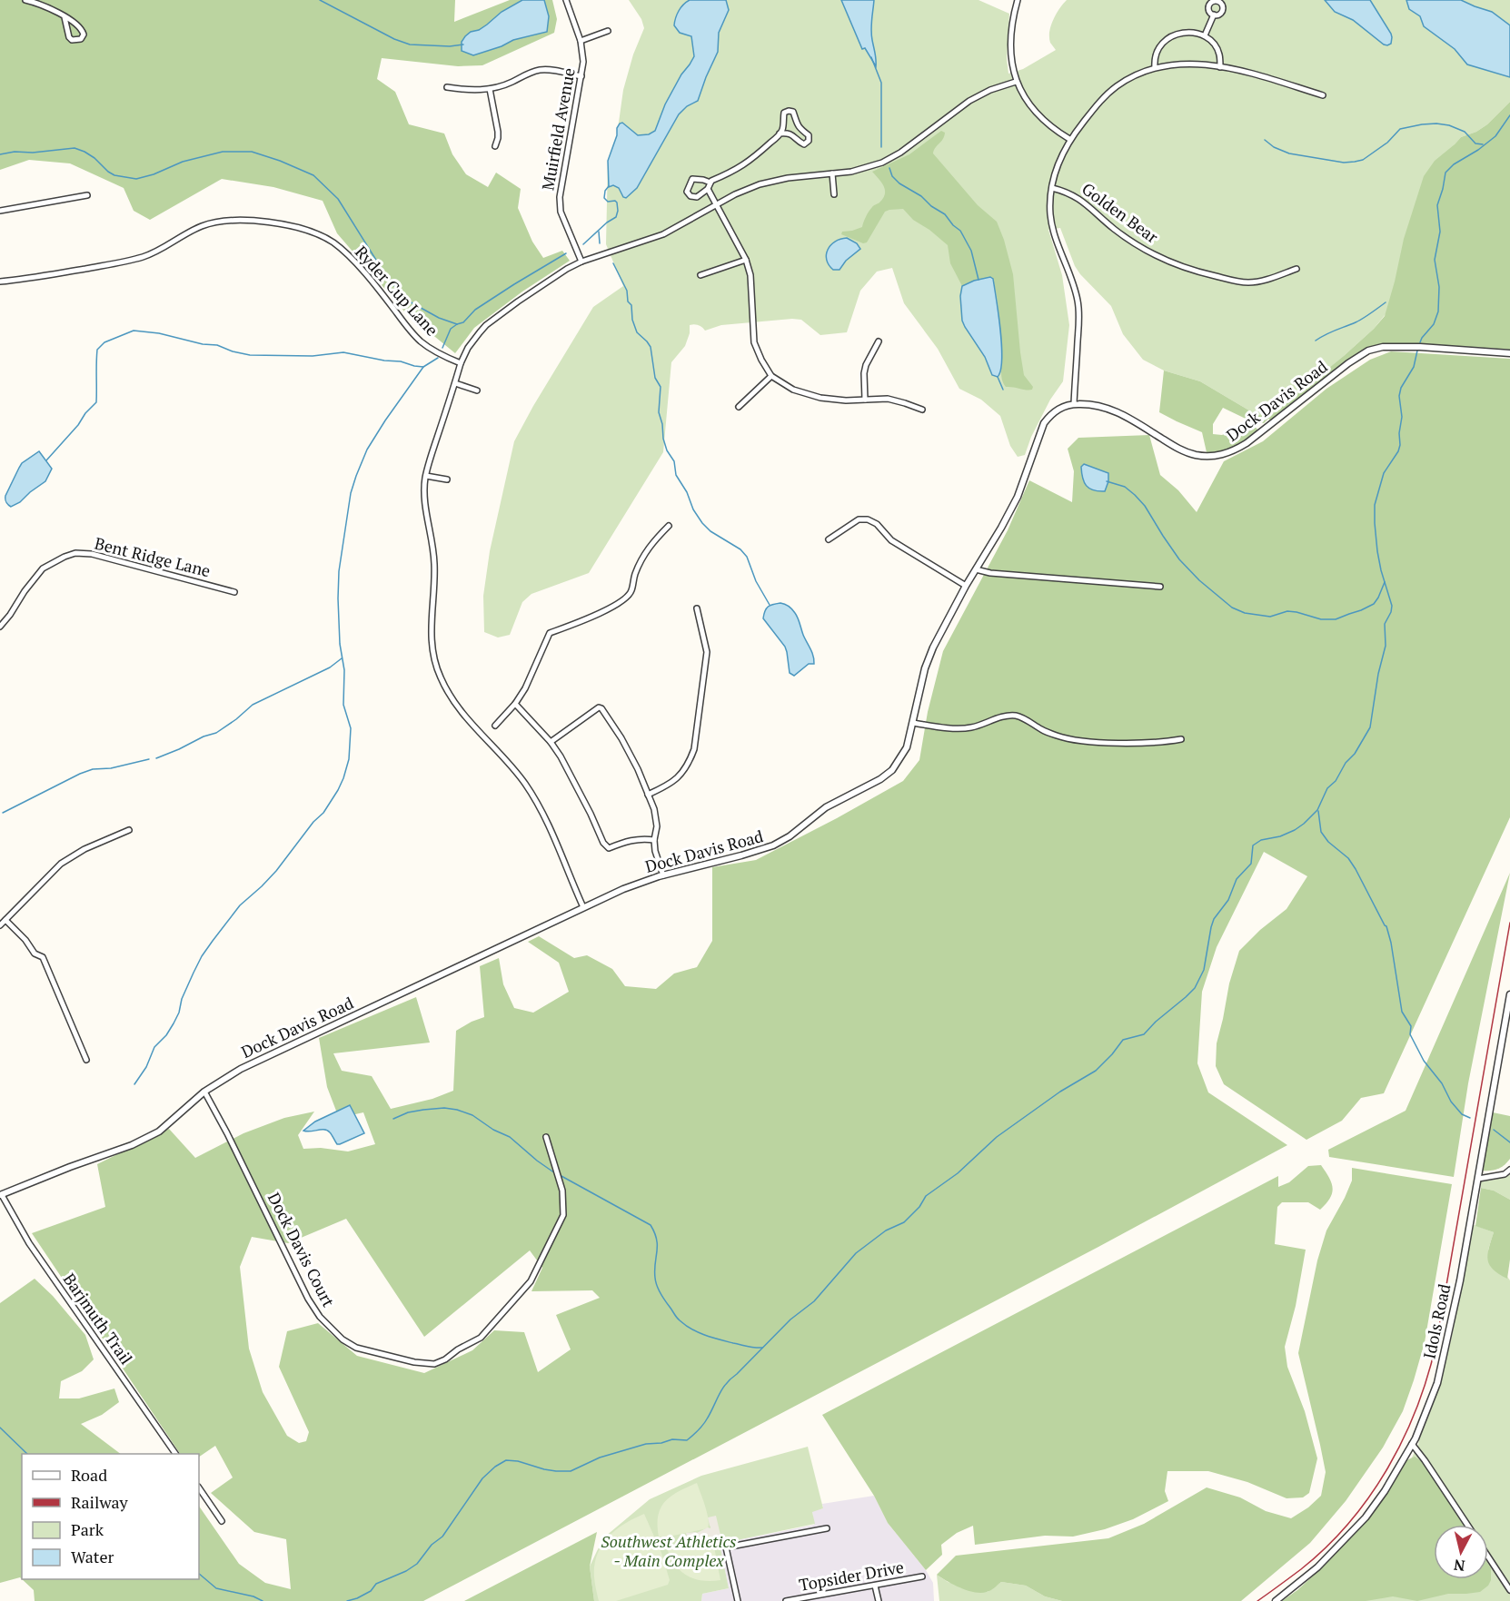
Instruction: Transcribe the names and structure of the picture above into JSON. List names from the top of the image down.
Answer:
{
  "streets": {
    "street": [
      "Muirfield Avenue",
      "Golden Bear",
      "Ryder Cup Lane",
      "Dock Davis Road",
      "Bent Ridge Lane",
      "Dock Davis Court",
      "Barjmuth Trail",
      "Idols Road",
      "Topsider Drive"
    ]
  },
  "crossings": [
    ["Dock Davis Road", "Dock Davis Court"],
    ["Dock Davis Road", "Barjmuth Trail"]
  ],
  "parks": ["Southwest Athletics - Main Complex"],
  "legend": [
    "Road",
    "Railway",
    "Park",
    "Water"
  ],
  "north": "bottom"
}
